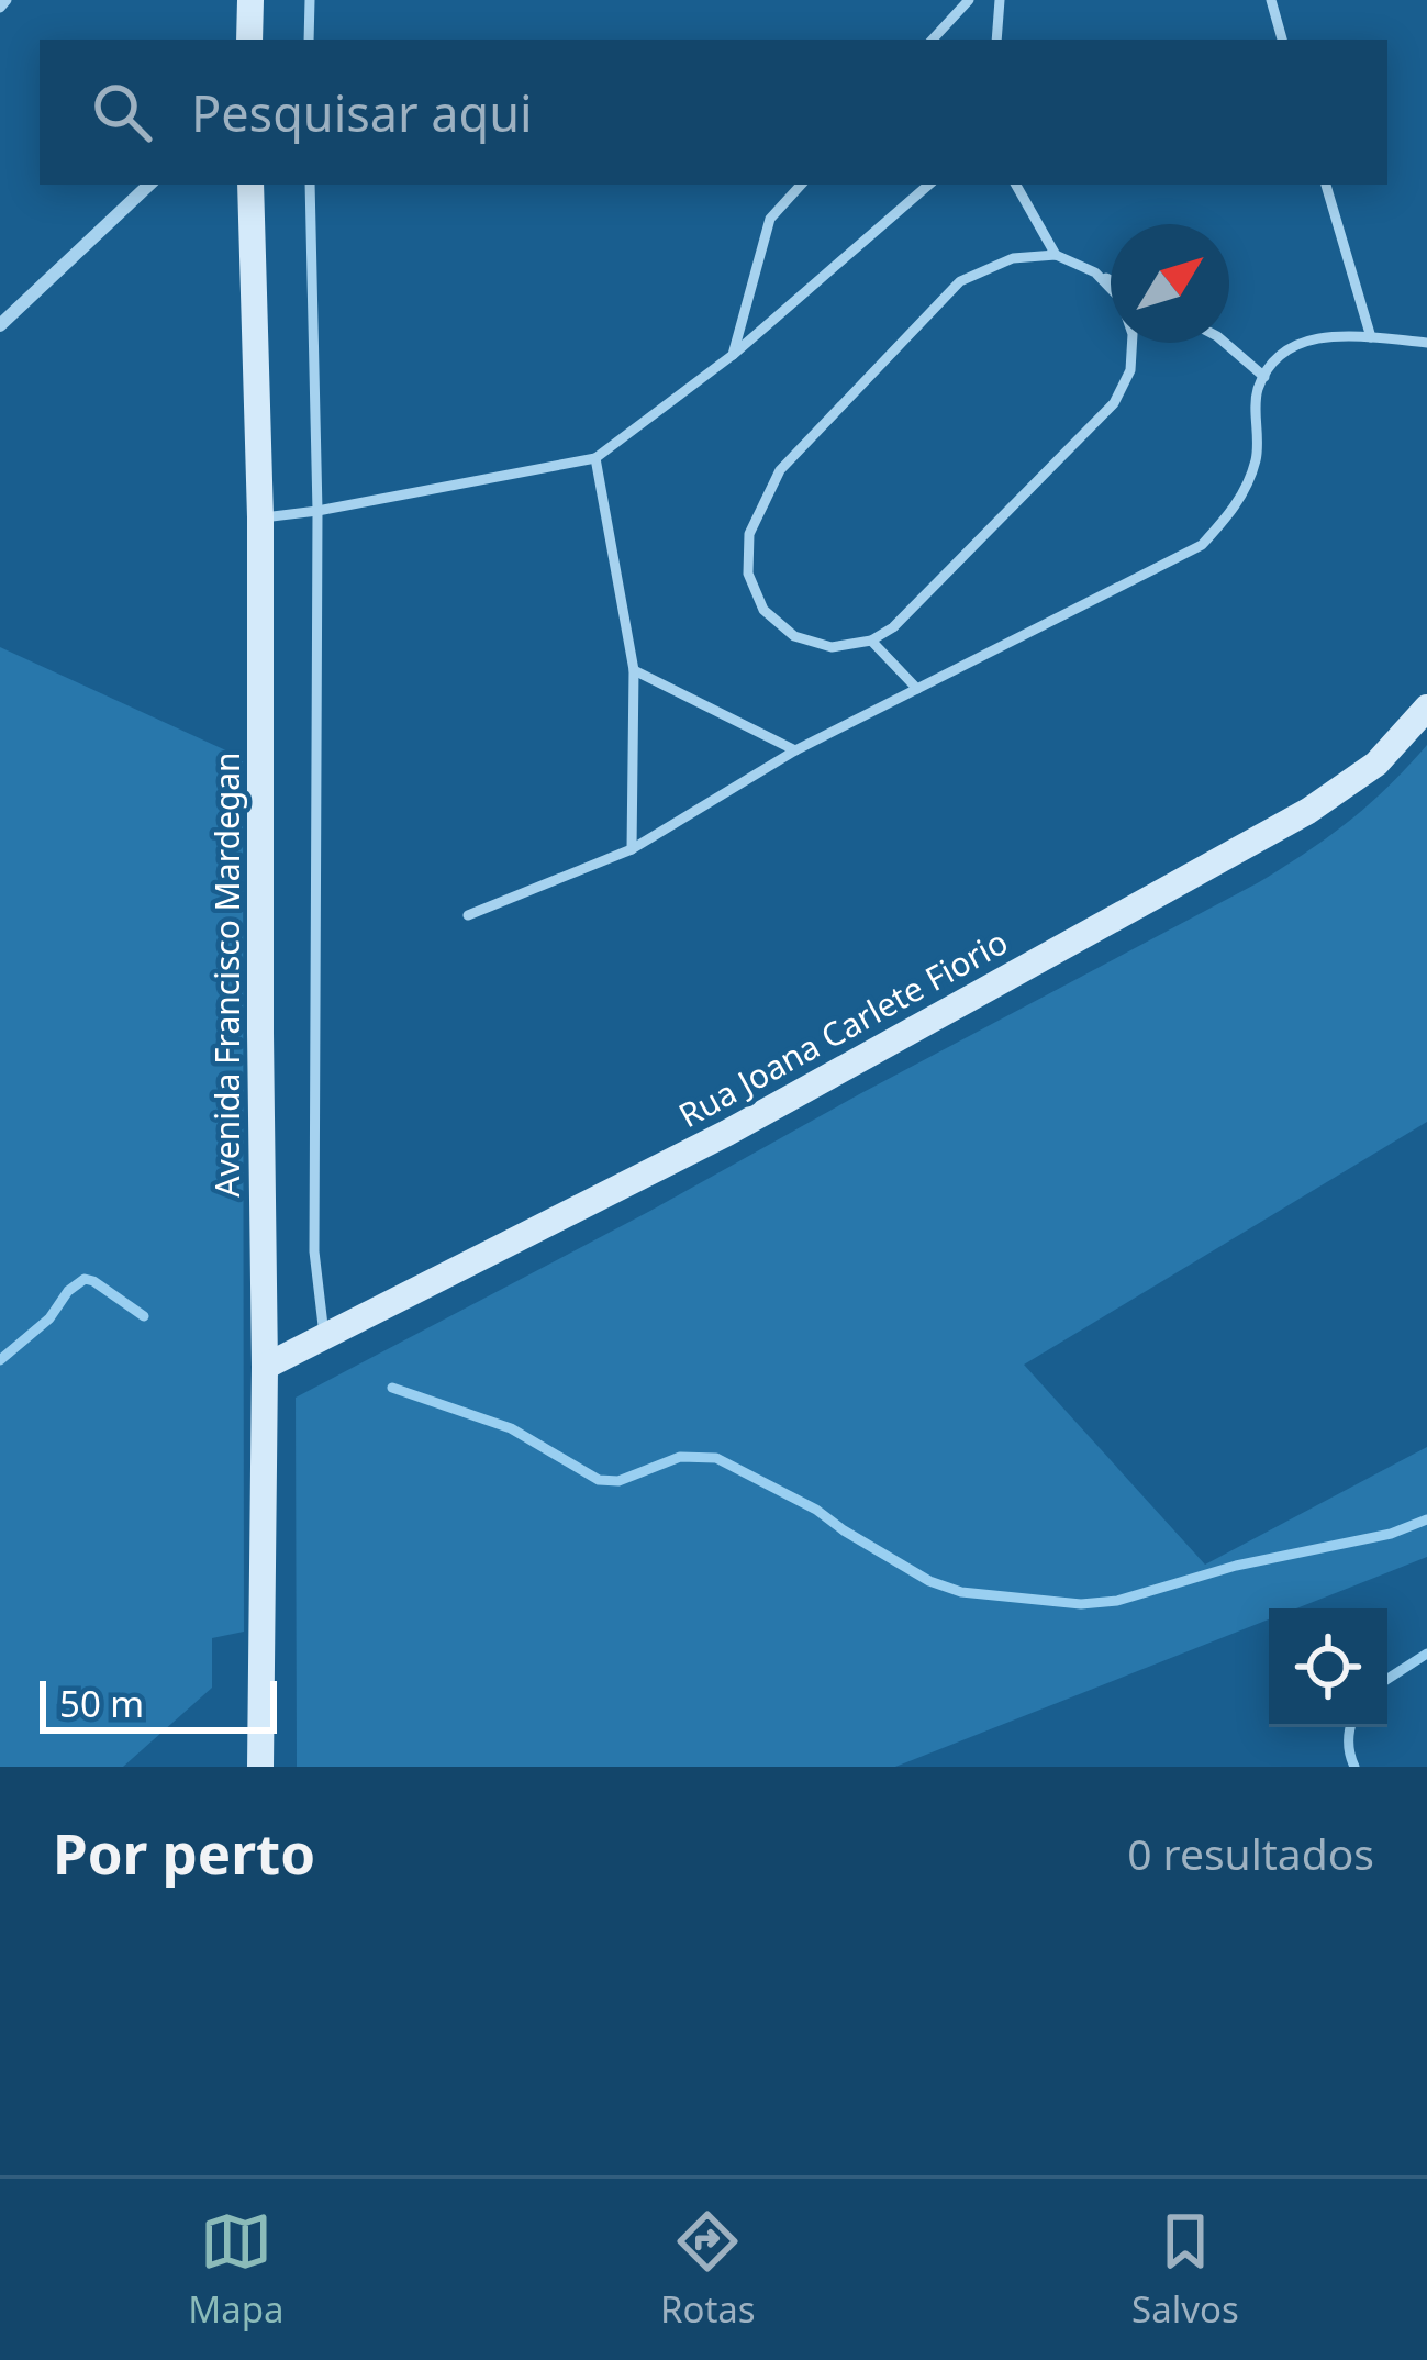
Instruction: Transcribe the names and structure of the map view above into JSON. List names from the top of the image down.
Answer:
{
  "streets": {
    "main road": ["Avenida Francisco Mardegan", "Rua Joana Carlete Fiorio"]
  },
  "crossings": [
    ["Avenida Francisco Mardegan", "Rua Joana Carlete Fiorio"]
  ],
  "scale_bar": "50 m",
  "north": "top right",
  "page": {
    "search": "Pesquisar aqui",
    "scale": "50 m",
    "heading": ["Por perto", "0 resultados"],
    "nav": ["Mapa", "Rotas", "Salvos"]
  }
}
